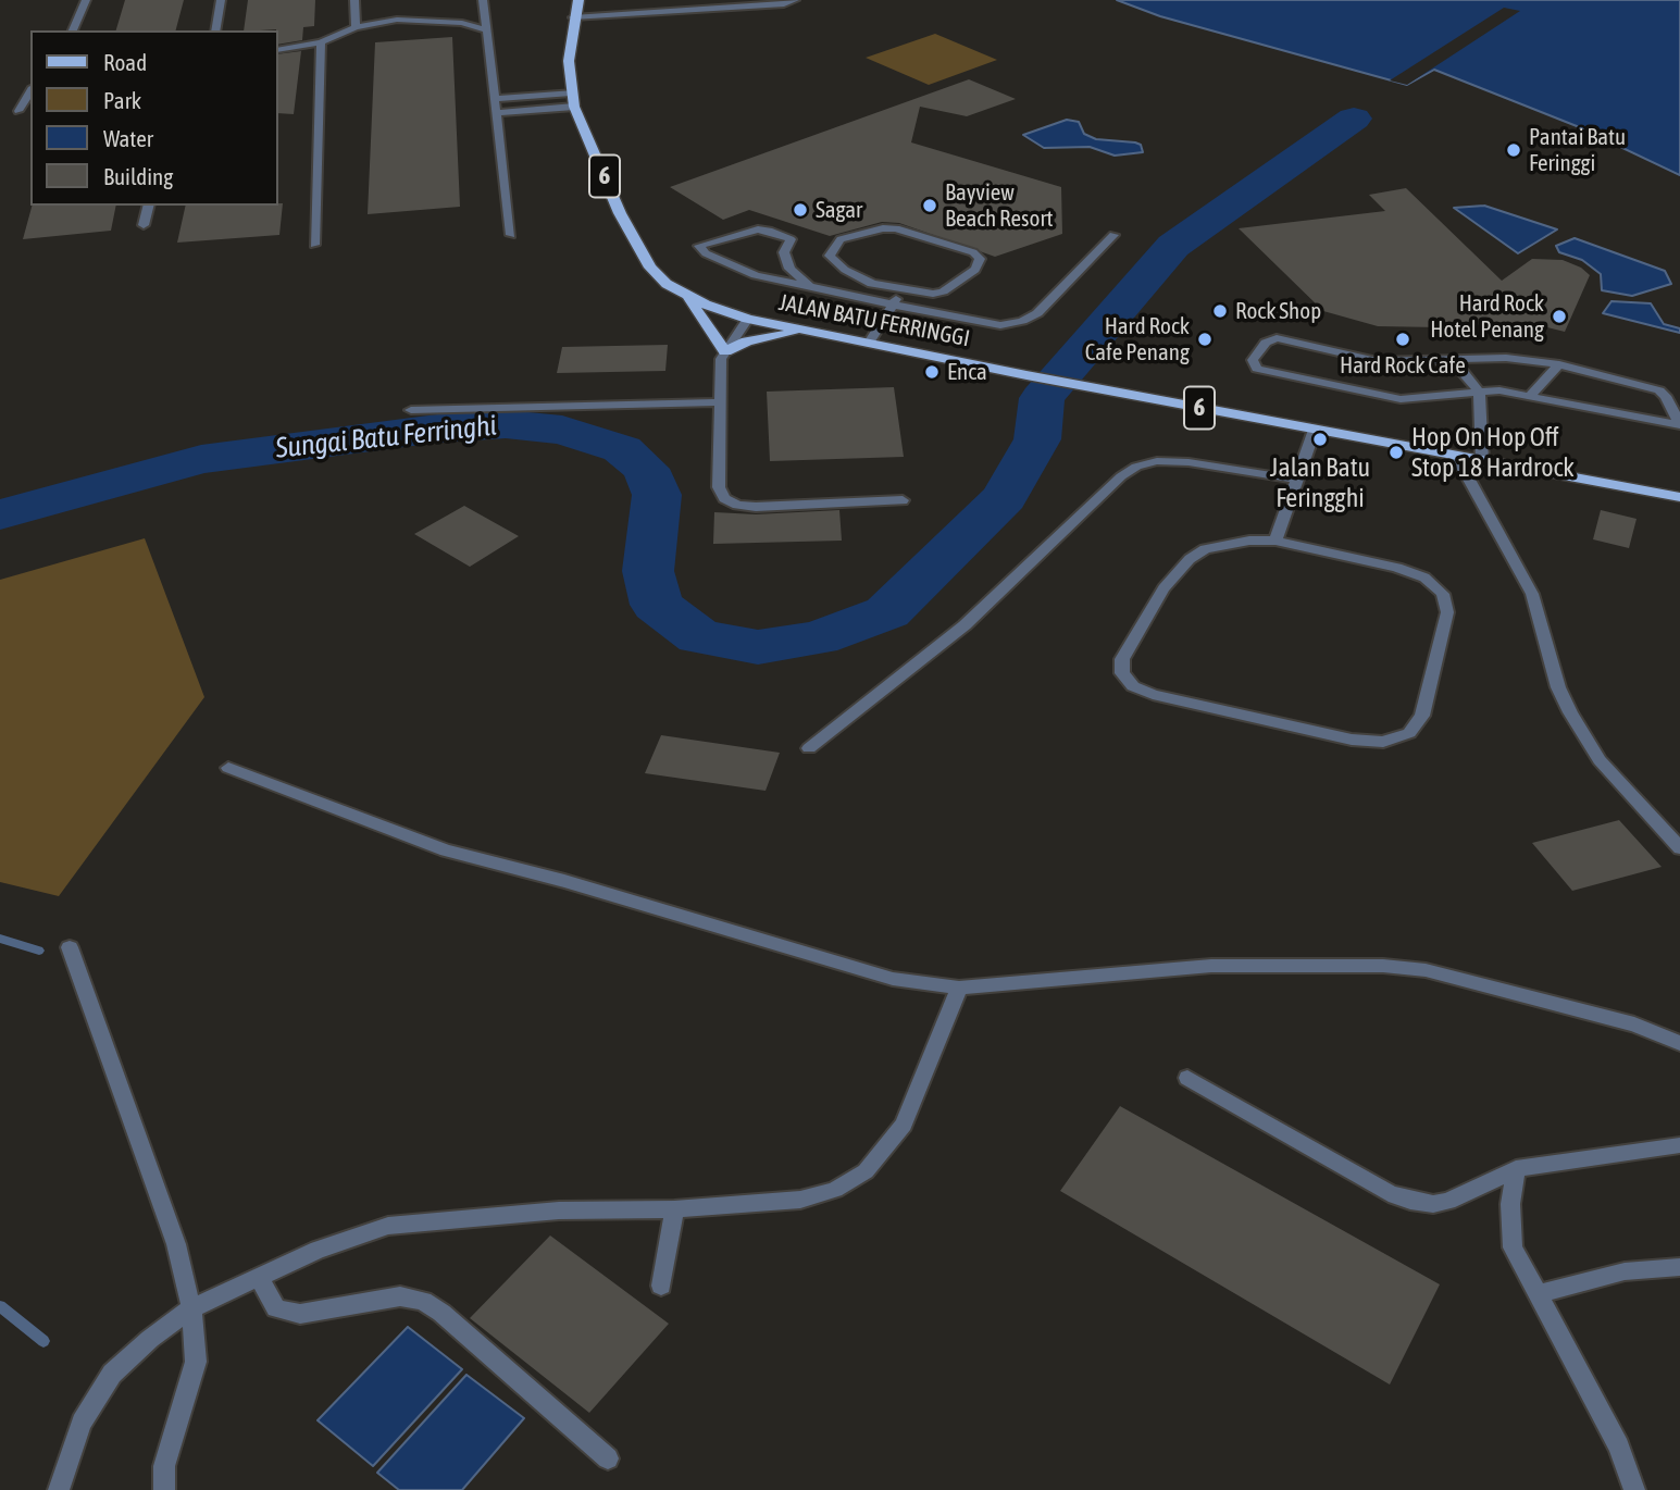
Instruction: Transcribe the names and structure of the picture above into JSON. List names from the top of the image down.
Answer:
{
  "streets": {
    "main road": ["6", "JALAN BATU FERRINGGI"]
  },
  "crossings": [
    ["6", "JALAN BATU FERRINGGI"]
  ],
  "water": ["Sungai Batu Ferringhi"],
  "places": [
    "Pantai Batu Feringgi",
    "Bayview Beach Resort",
    "Sagar",
    "Rock Shop",
    "Hard Rock Hotel Penang",
    "Hard Rock Cafe Penang",
    "Hard Rock Cafe",
    "Enca",
    "Jalan Batu Feringghi",
    "Hop On Hop Off Stop 18 Hardrock"
  ],
  "legend": [
    "Road",
    "Park",
    "Water",
    "Building"
  ]
}
